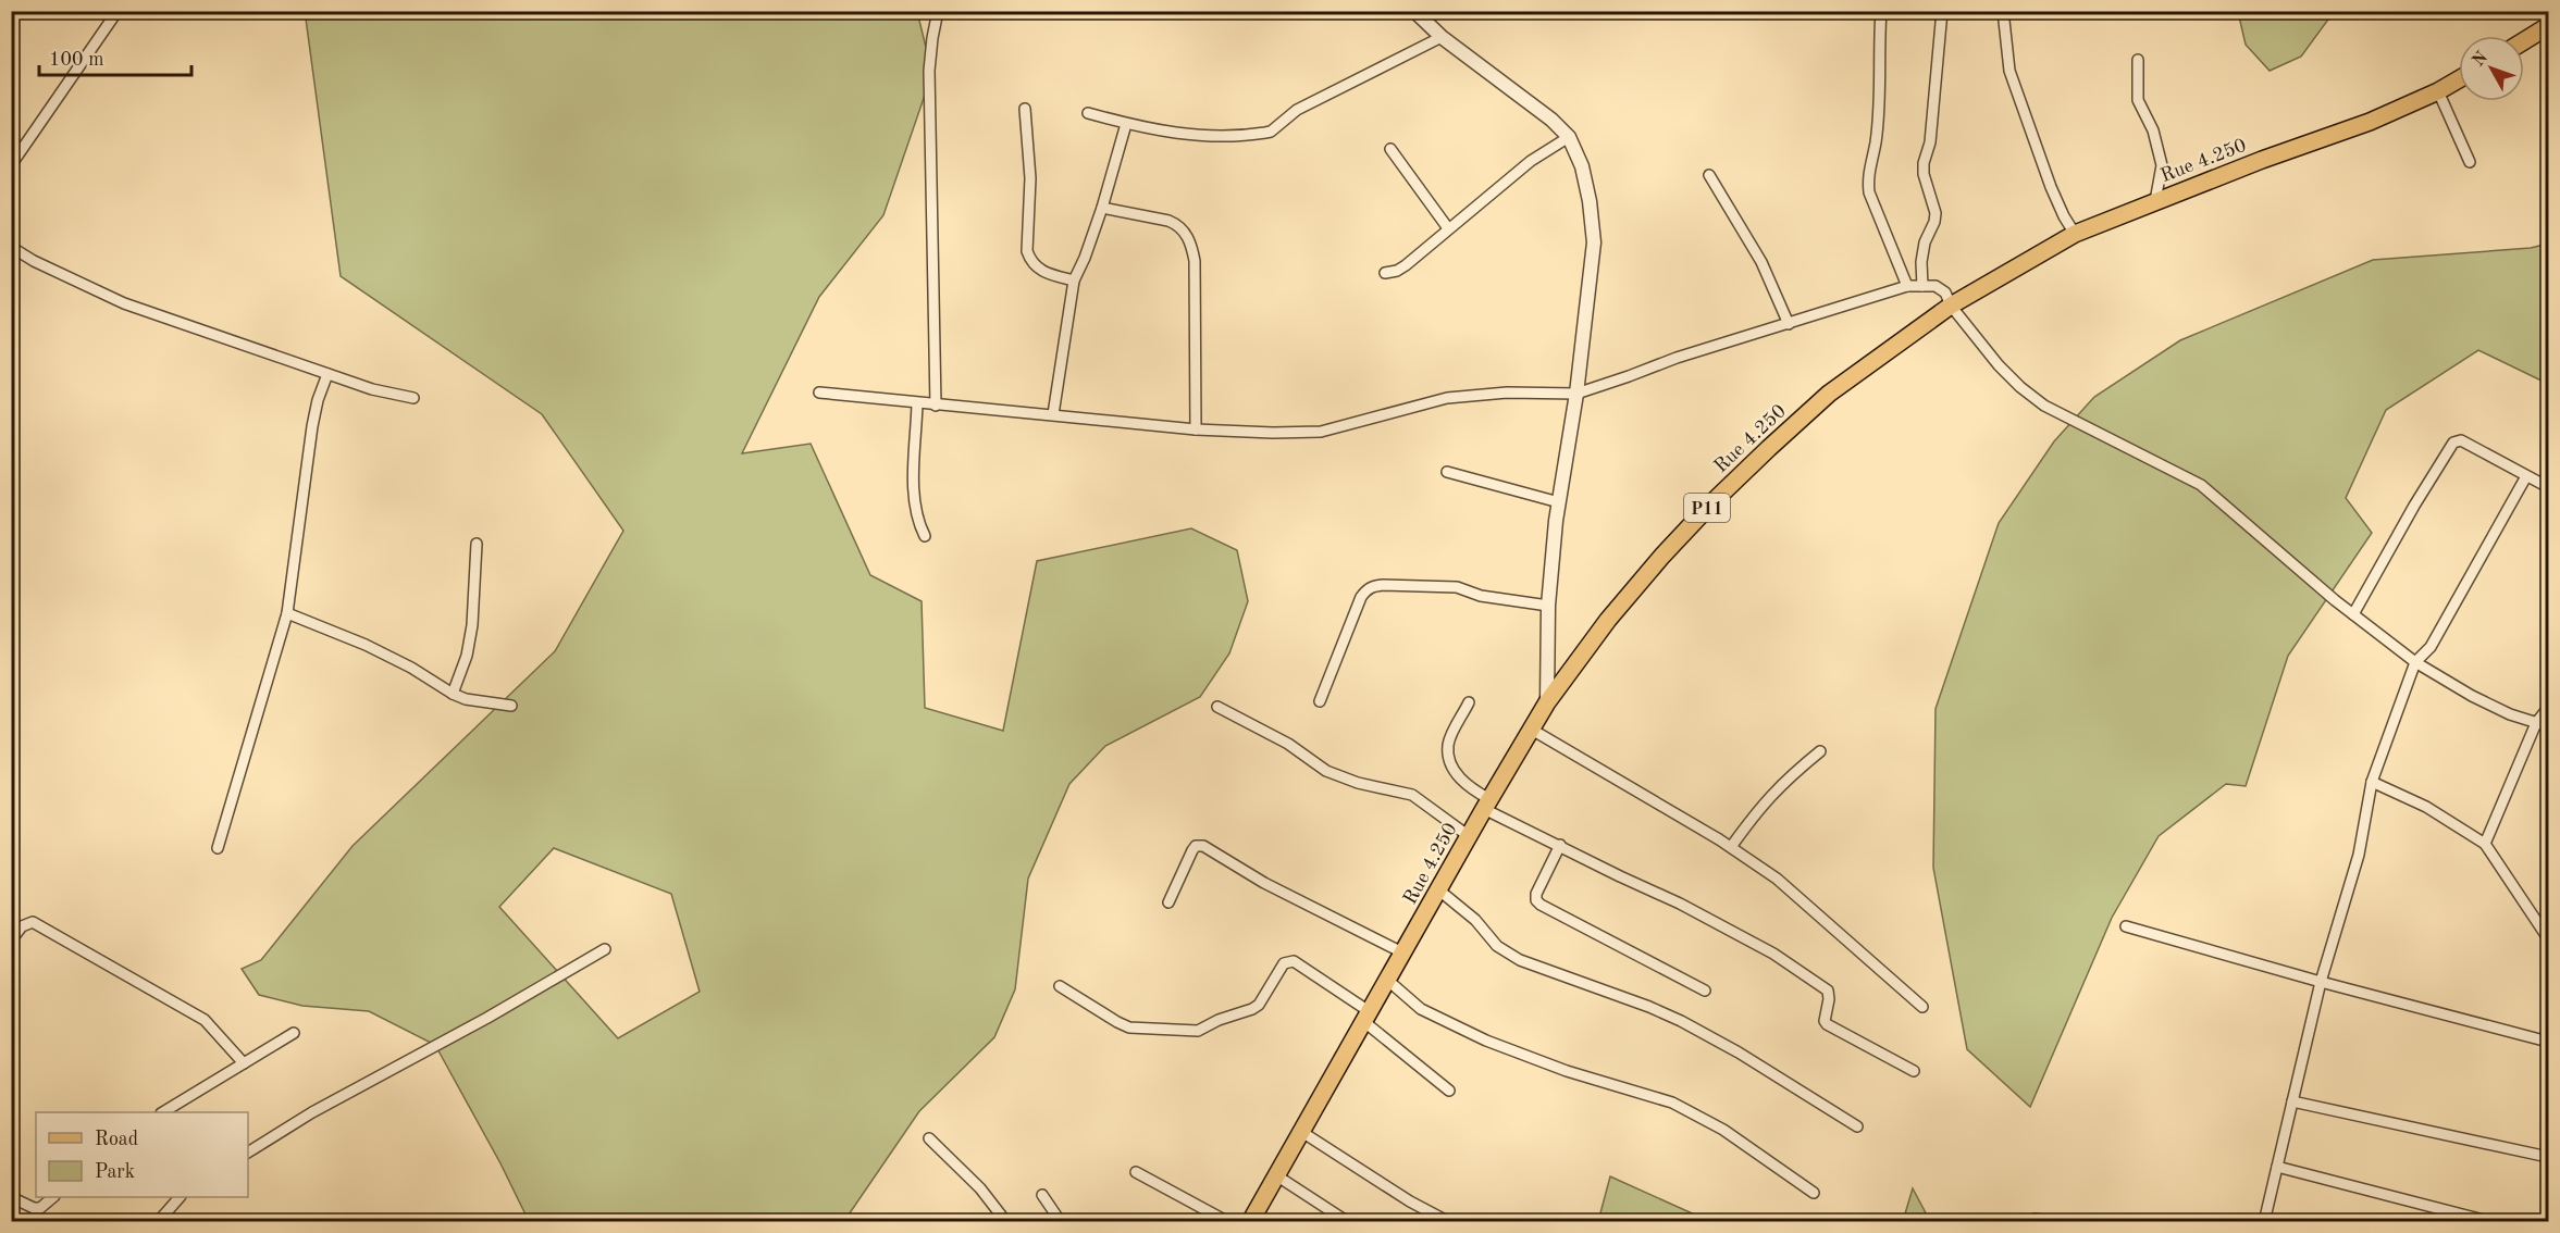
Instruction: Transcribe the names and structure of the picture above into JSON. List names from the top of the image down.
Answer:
{
  "streets": {
    "main road": ["Rue 4.250", "P11"]
  },
  "crossings": [
    ["Rue 4.250", "P11"]
  ],
  "legend": ["Road", "Park"],
  "scale_bar": "100 m",
  "north": "top left"
}
